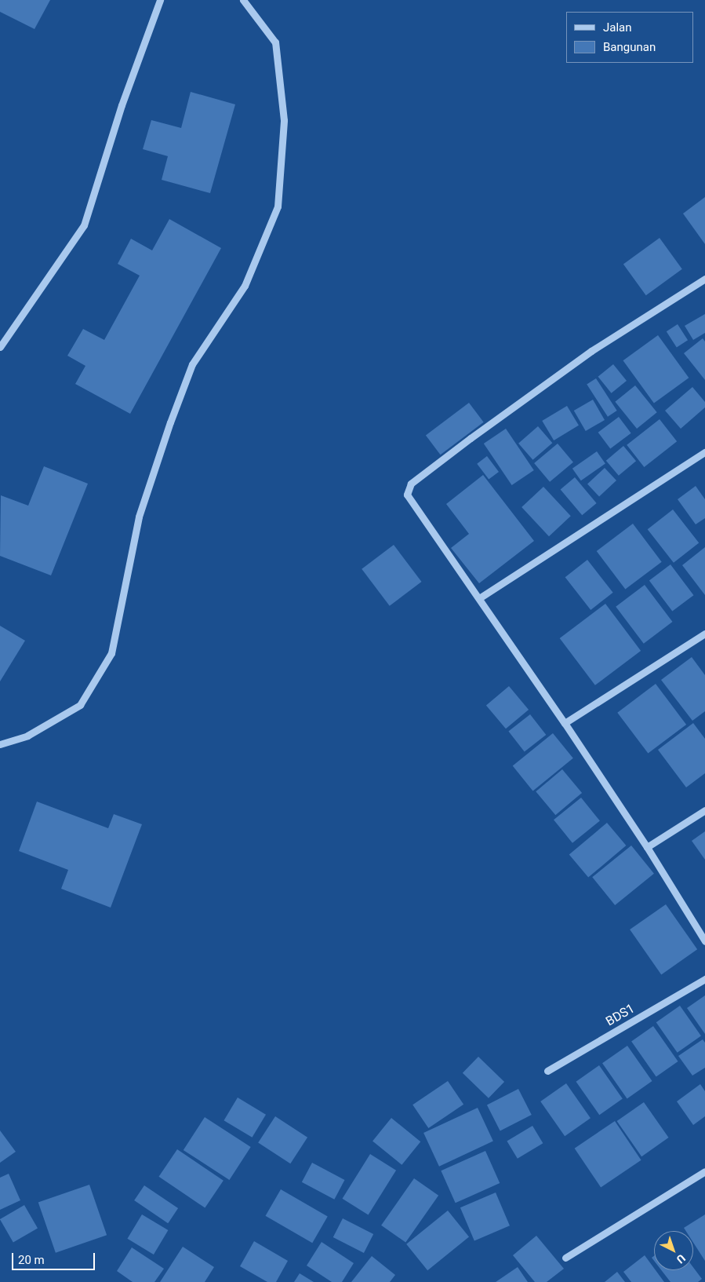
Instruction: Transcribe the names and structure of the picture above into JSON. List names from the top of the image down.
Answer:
{
  "streets": {
    "street": ["BDS1"]
  },
  "legend": ["Jalan", "Bangunan"],
  "scale_bar": "20 m",
  "north": "bottom right"
}
